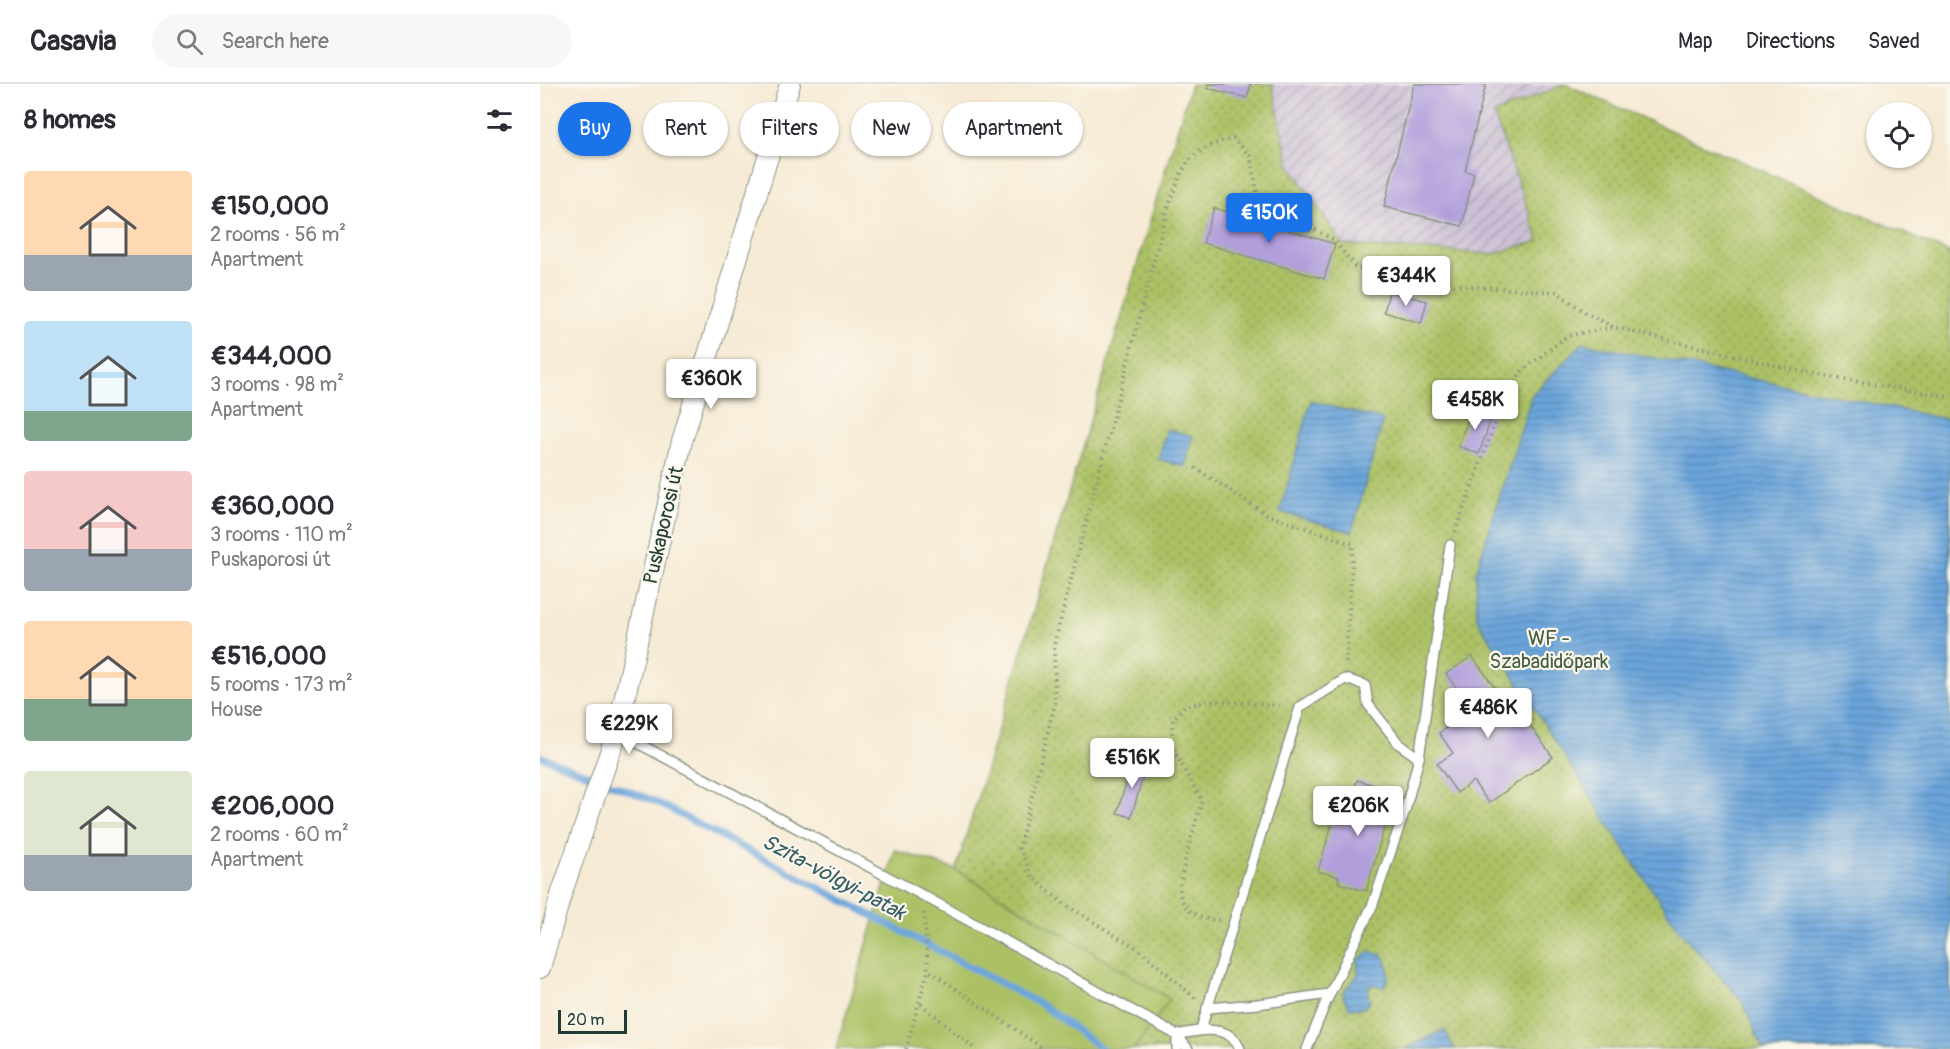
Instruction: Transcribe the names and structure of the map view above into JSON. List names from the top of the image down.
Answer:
{
  "streets": {
    "street": ["Puskaporosi út"]
  },
  "water": ["Szita-völgyi-patak"],
  "parks": ["WF - Szabadidőpark"],
  "scale_bar": "20 m",
  "page": {
    "header": "Casavia",
    "search": "Search here",
    "nav": ["Map", "Directions", "Saved"],
    "heading": "8 homes",
    "chip": [
      "Buy",
      "Rent",
      "Filters",
      "New",
      "Apartment"
    ],
    "list": [
      {
        "name": "€150,000",
        "note": "2 rooms · 56 m² · Apartment"
      },
      {
        "name": "€344,000",
        "note": "3 rooms · 98 m² · Apartment"
      },
      {
        "name": "€360,000",
        "note": "3 rooms · 110 m² · Puskaporosi út"
      },
      {
        "name": "€516,000",
        "note": "5 rooms · 173 m² · House"
      },
      {
        "name": "€206,000",
        "note": "2 rooms · 60 m² · Apartment"
      }
    ],
    "price": [
      "€150K",
      "€344K",
      "€360K",
      "€458K",
      "€486K",
      "€229K",
      "€516K",
      "€206K"
    ],
    "scale": "20 m"
  }
}
